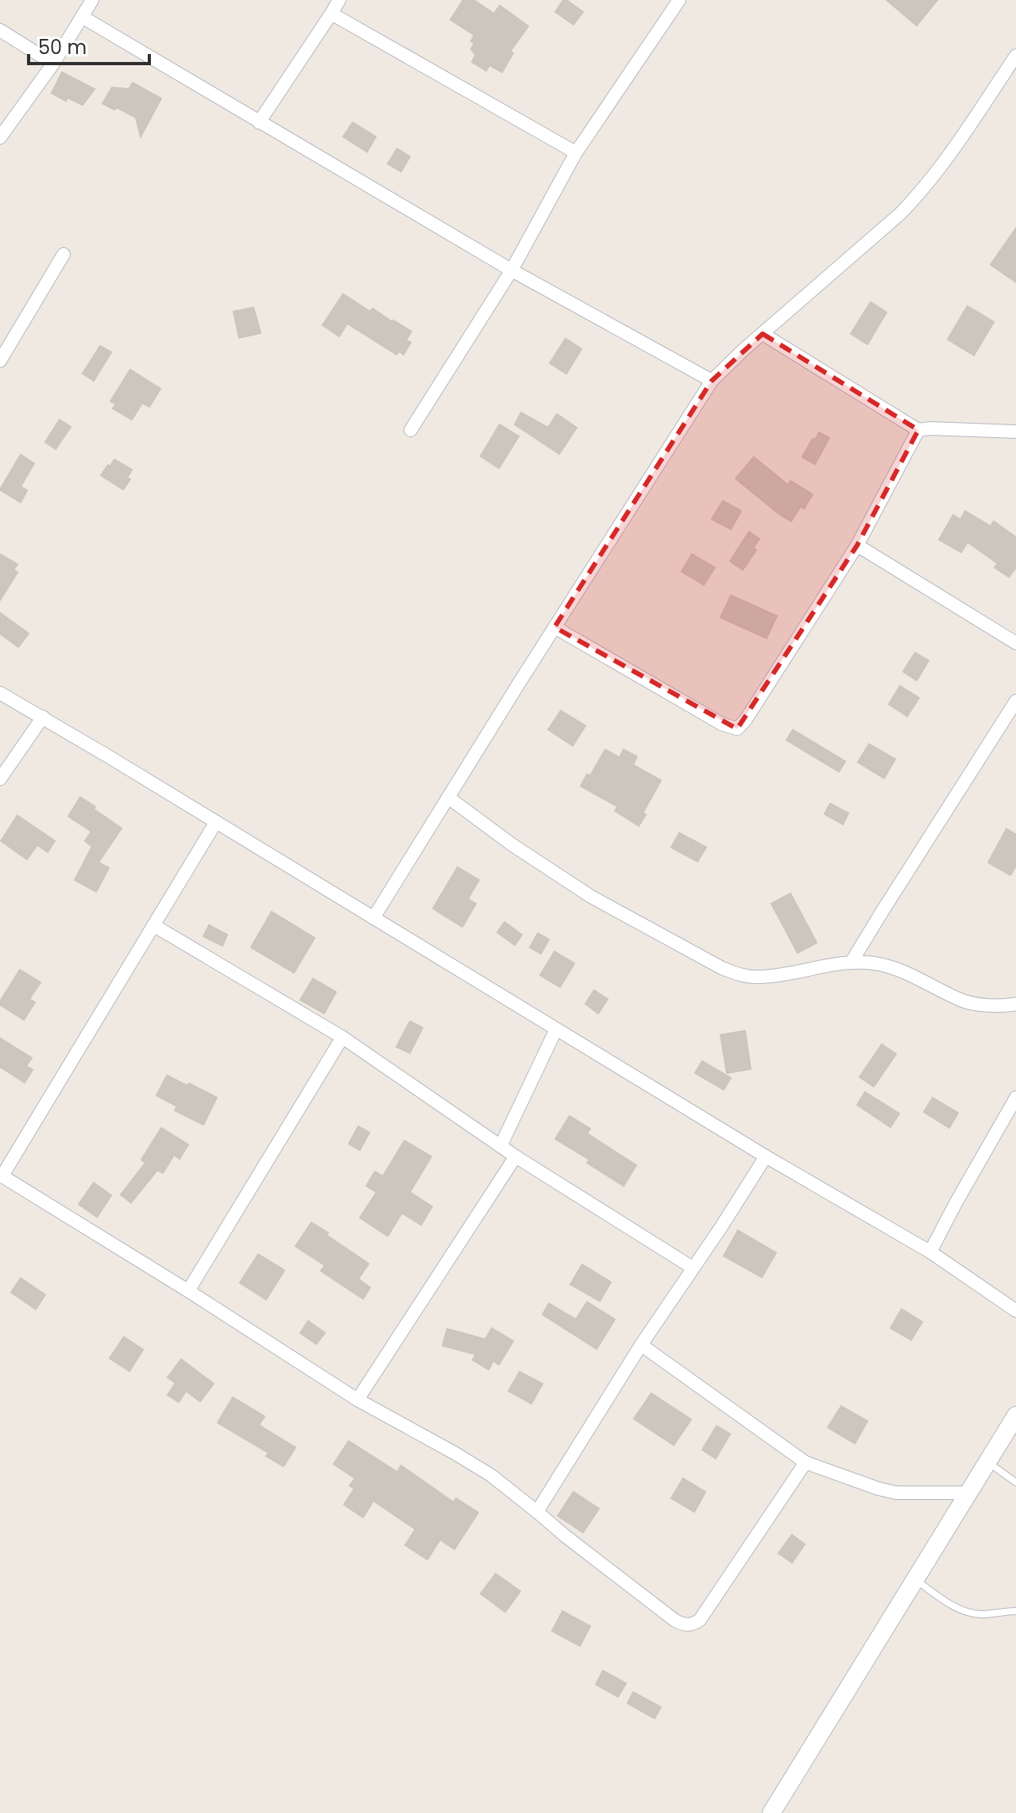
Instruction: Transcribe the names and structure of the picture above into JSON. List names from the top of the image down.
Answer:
{
  "scale_bar": "50 m"
}
